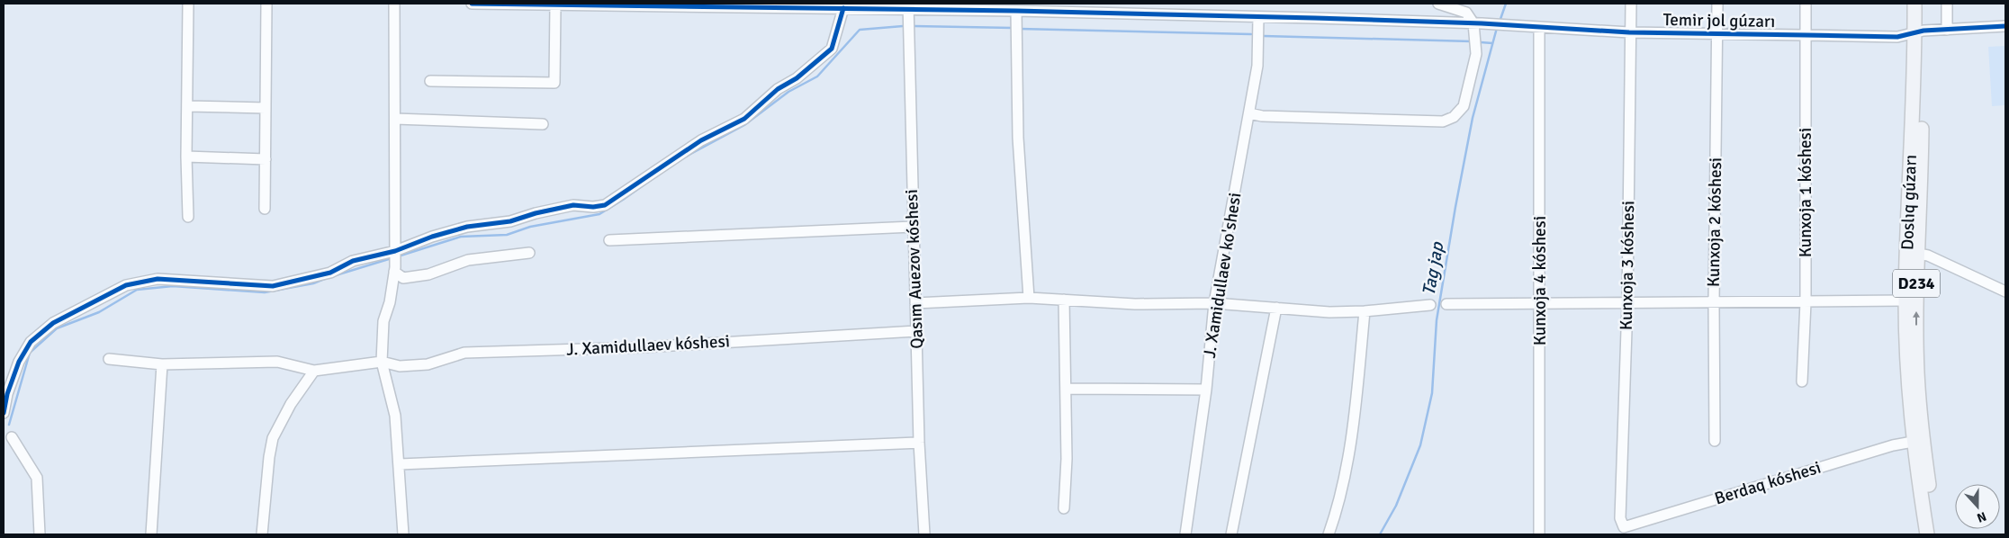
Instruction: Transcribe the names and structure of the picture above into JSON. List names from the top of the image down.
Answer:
{
  "streets": {
    "main road": ["Doslıq gúzarı", "D234"],
    "street": [
      "Temir jol gúzarı",
      "Kunxoja 1 kóshesi",
      "Kunxoja 2 kóshesi",
      "Kunxoja 3 kóshesi",
      "Qasım Auezov kóshesi",
      "J. Xamidullaev ko'shesi",
      "Kunxoja 4 kóshesi",
      "J. Xamidullaev kóshesi",
      "Berdaq kóshesi"
    ]
  },
  "crossings": [
    ["Temir jol gúzarı", "Kunxoja 1 kóshesi"],
    ["Temir jol gúzarı", "Doslıq gúzarı"],
    ["Temir jol gúzarı", "Kunxoja 2 kóshesi"],
    ["Temir jol gúzarı", "Kunxoja 3 kóshesi"],
    ["Temir jol gúzarı", "Kunxoja 4 kóshesi"],
    ["Doslıq gúzarı", "Berdaq kóshesi"],
    ["Kunxoja 3 kóshesi", "Berdaq kóshesi"],
    ["Qasım Auezov kóshesi", "J. Xamidullaev kóshesi"]
  ],
  "water": ["Tag jap"],
  "north": "bottom"
}
